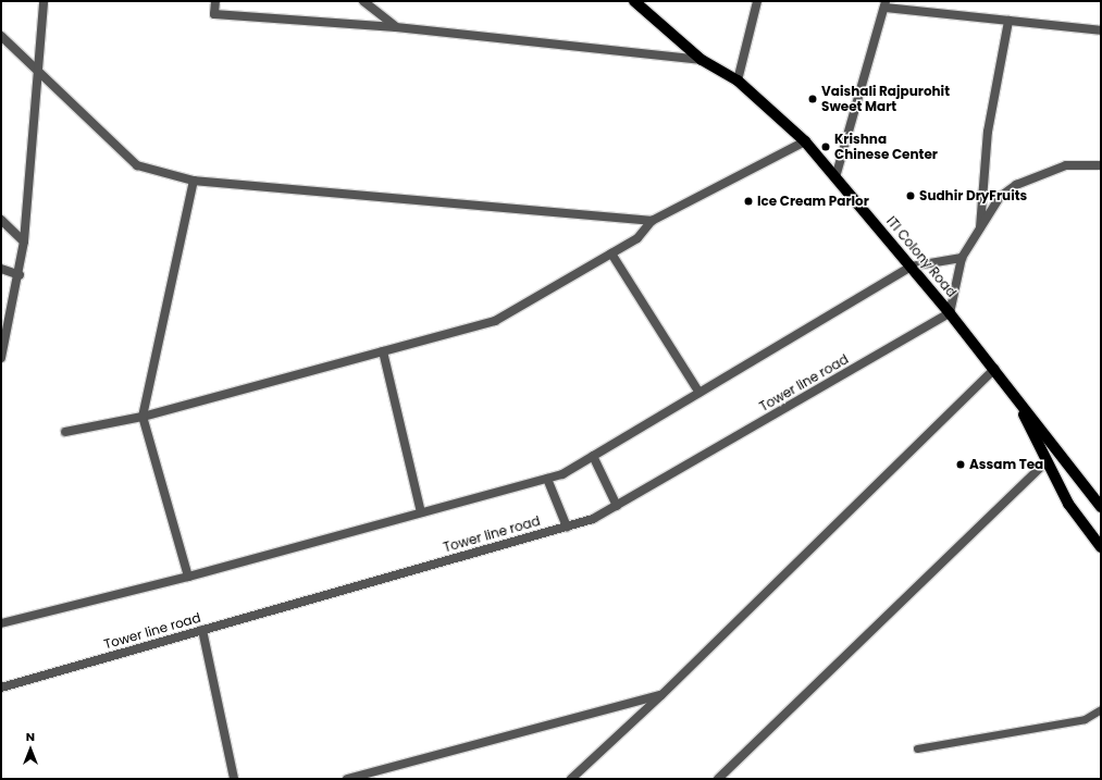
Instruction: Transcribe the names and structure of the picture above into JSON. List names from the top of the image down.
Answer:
{
  "streets": {
    "main road": ["ITI Colony Road"],
    "street": ["Tower line road"]
  },
  "crossings": [
    ["ITI Colony Road", "Tower line road"]
  ],
  "places": [
    "Vaishali Rajpurohit Sweet Mart",
    "Krishna Chinese Center",
    "Sudhir DryFruits",
    "Ice Cream Parlor",
    "Assam Tea"
  ],
  "north": "top"
}
